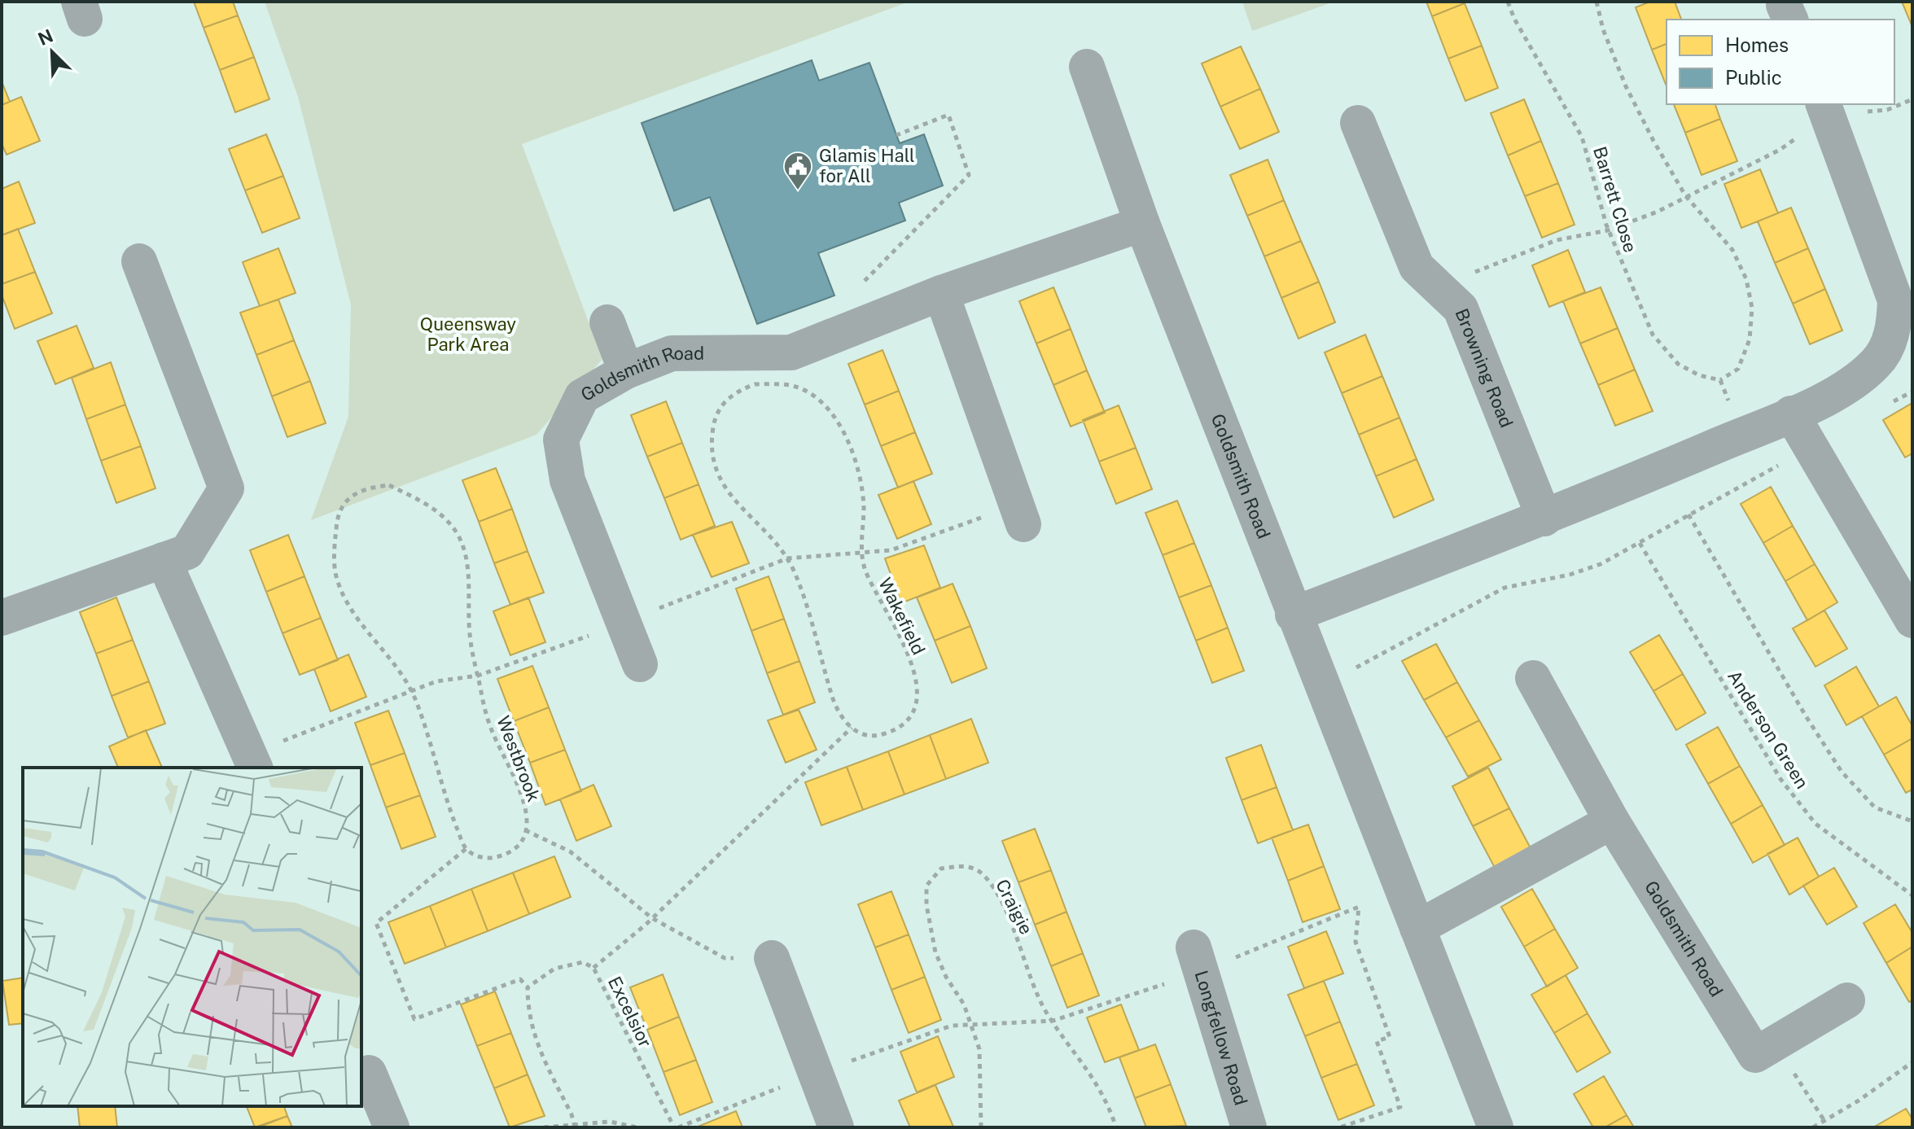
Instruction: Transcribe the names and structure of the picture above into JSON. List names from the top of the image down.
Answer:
{
  "streets": {
    "street": ["Browning Road", "Goldsmith Road", "Longfellow Road"],
    "path": [
      "Barrett Close",
      "Wakefield",
      "Anderson Green",
      "Westbrook",
      "Craigie",
      "Excelsior"
    ]
  },
  "parks": ["Queensway Park Area"],
  "places": {
    "public building": ["Glamis Hall for All"]
  },
  "legend": ["Homes", "Public"],
  "north": "top left"
}
